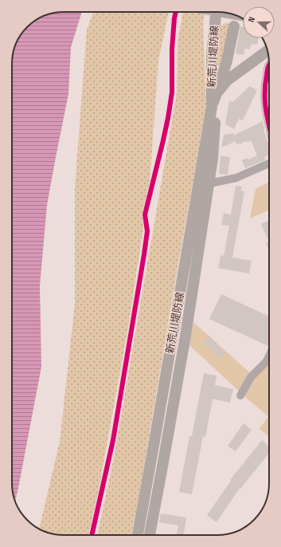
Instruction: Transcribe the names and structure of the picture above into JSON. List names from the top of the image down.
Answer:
{
  "streets": {
    "main road": ["新荒川堤防線"]
  },
  "north": "left"
}
